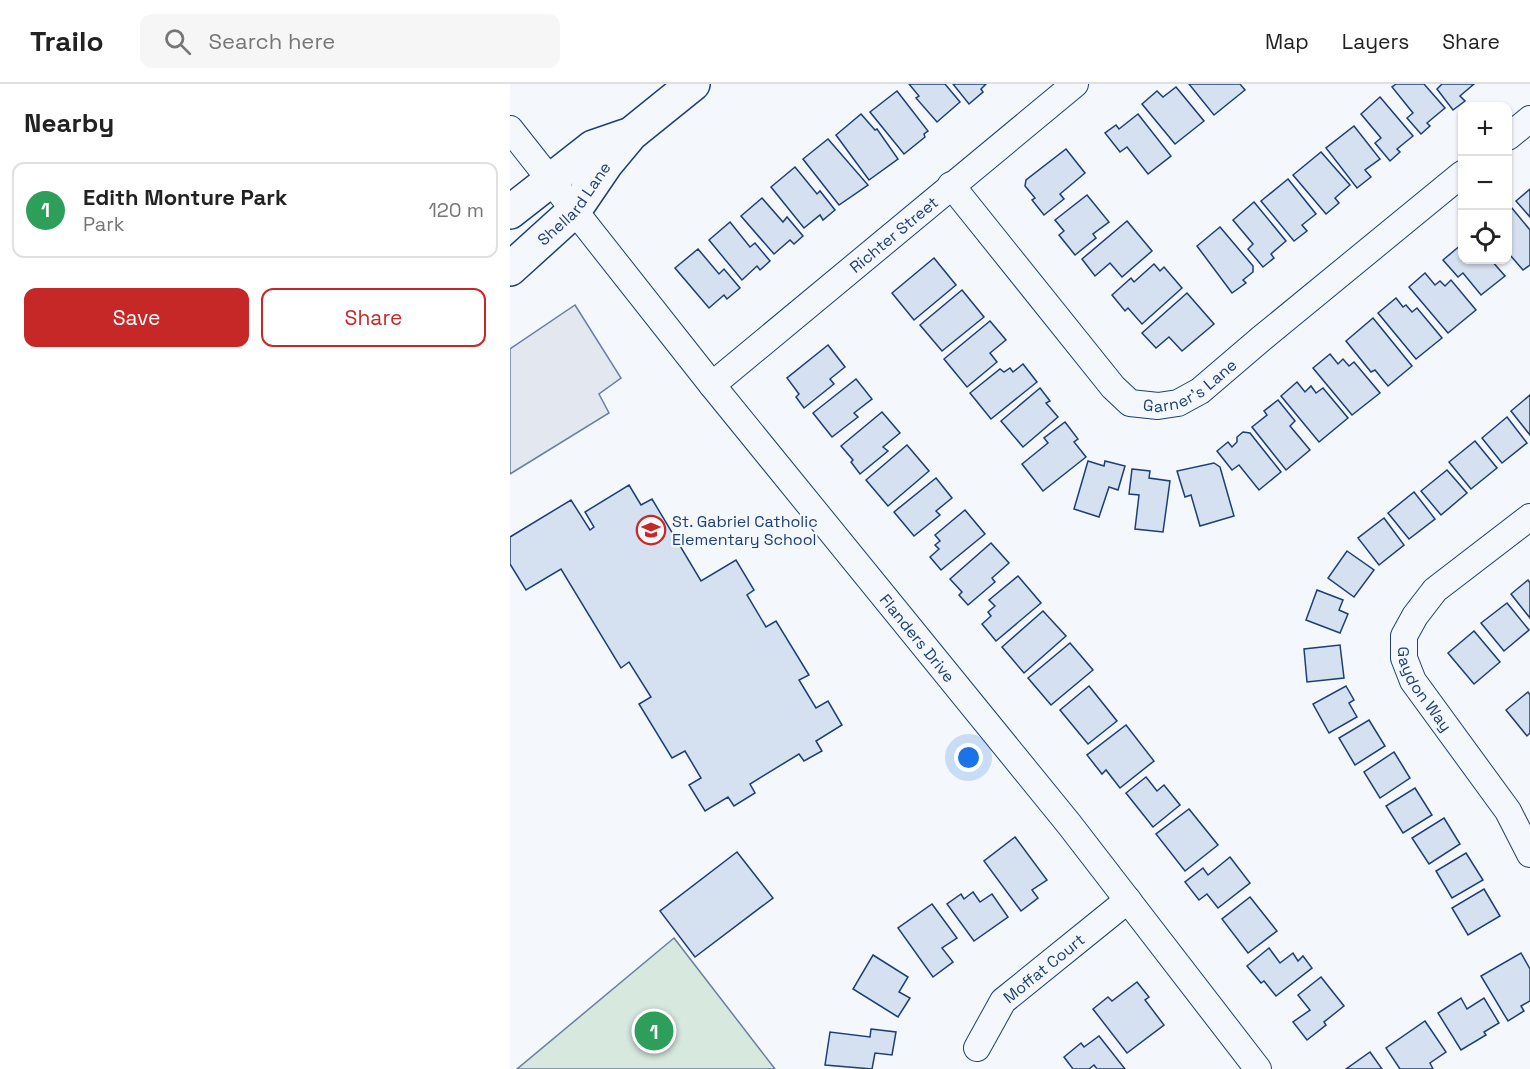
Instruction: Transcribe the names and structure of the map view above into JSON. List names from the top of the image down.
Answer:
{
  "streets": {
    "main road": ["Shellard Lane"],
    "street": [
      "Richter Street",
      "Garner's Lane",
      "Flanders Drive",
      "Gaydon Way",
      "Moffat Court"
    ]
  },
  "crossings": [
    ["Shellard Lane", "Flanders Drive"],
    ["Richter Street", "Garner's Lane"],
    ["Richter Street", "Flanders Drive"],
    ["Flanders Drive", "Moffat Court"]
  ],
  "places": {
    "school or university": ["St. Gabriel Catholic Elementary School"]
  },
  "page": {
    "header": "Trailo",
    "search": "Search here",
    "nav": ["Map", "Layers", "Share"],
    "heading": "Nearby",
    "map_buttons": ["+", "−"],
    "list": [
      {
        "mark": "1",
        "name": "Edith Monture Park",
        "note": "Park",
        "value": "120 m"
      }
    ],
    "buttons": ["Save", "Share"],
    "pins": "1"
  }
}
